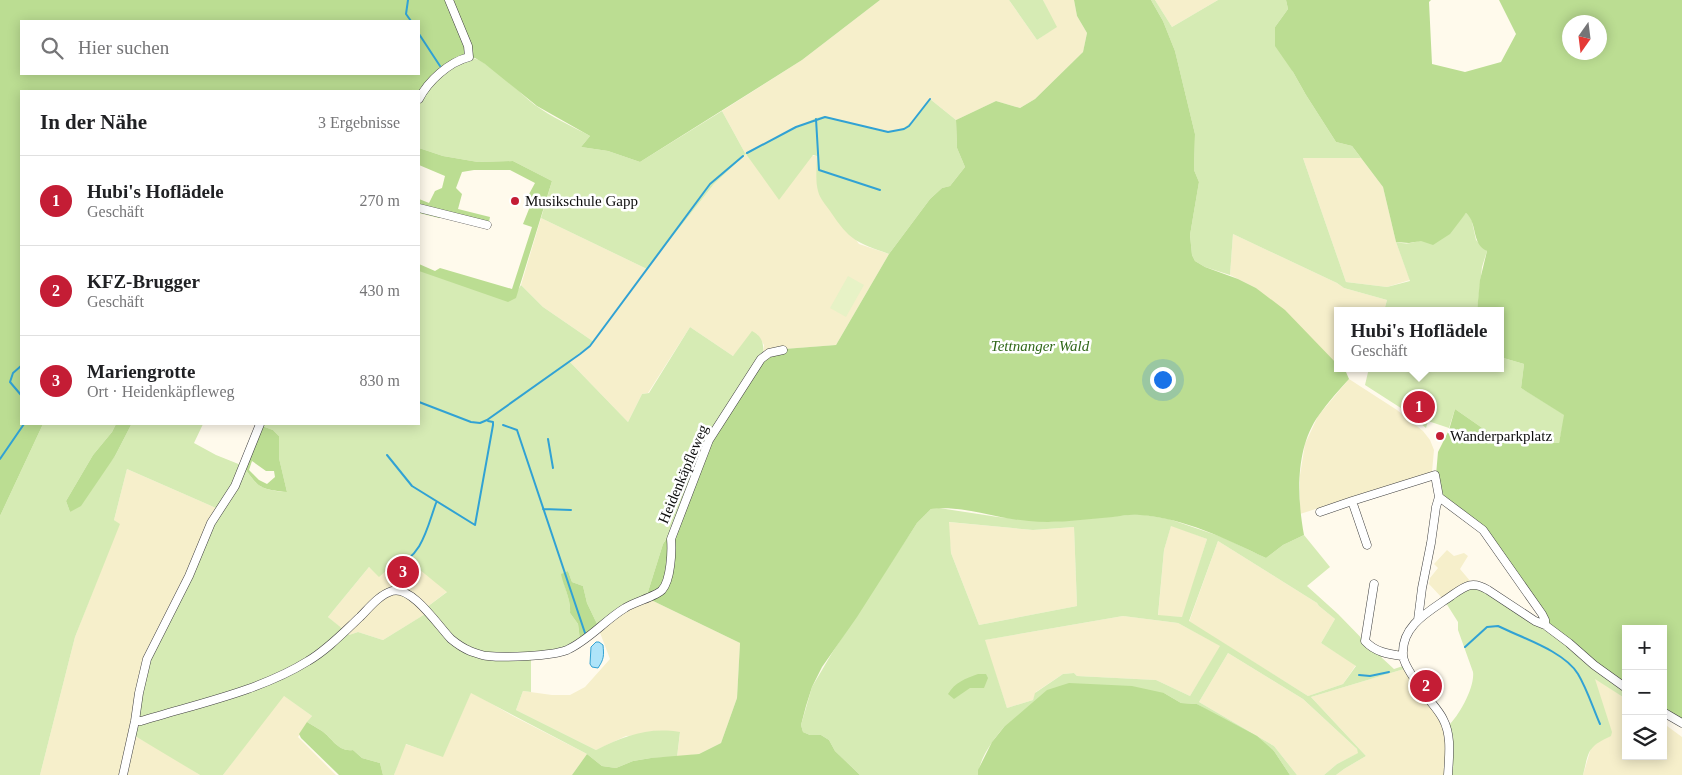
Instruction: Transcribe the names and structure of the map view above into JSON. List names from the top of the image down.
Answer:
{
  "streets": {
    "street": ["Heidenkäpfleweg"]
  },
  "parks": ["Tettnanger Wald"],
  "places": ["Musikschule Gapp", "Wanderparkplatz"],
  "north": "bottom",
  "page": {
    "search": "Hier suchen",
    "heading": ["In der Nähe", "3 Ergebnisse"],
    "list": [
      {
        "mark": "1",
        "name": "Hubi's Hoflädele",
        "note": "Geschäft",
        "value": "270 m"
      },
      {
        "mark": "2",
        "name": "KFZ-Brugger",
        "note": "Geschäft",
        "value": "430 m"
      },
      {
        "mark": "3",
        "name": "Mariengrotte",
        "note": "Ort · Heidenkäpfleweg",
        "value": "830 m"
      }
    ],
    "popup": ["Hubi's Hoflädele", "Geschäft"],
    "pins": ["1", "3", "2"],
    "map_buttons": ["+", "−"]
  }
}
